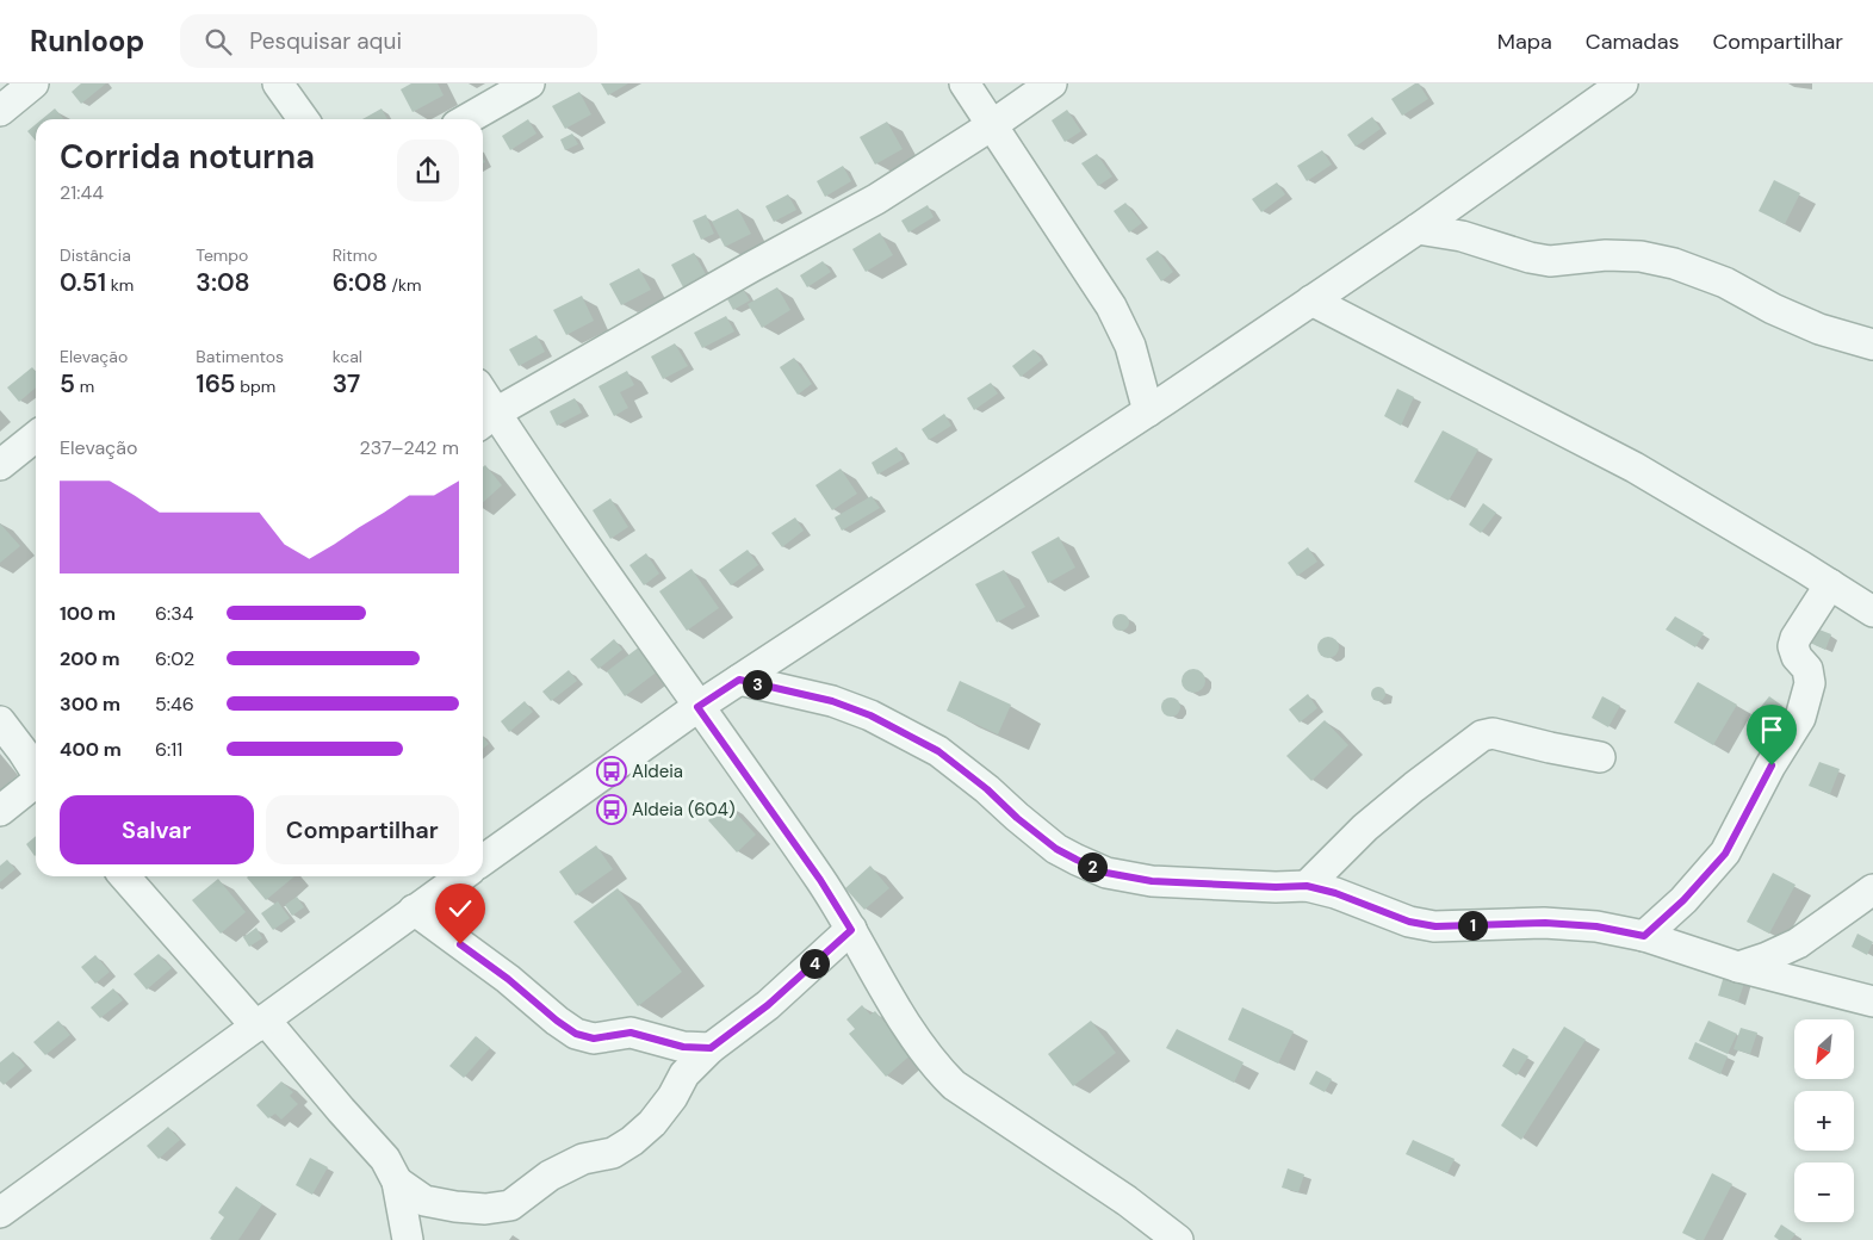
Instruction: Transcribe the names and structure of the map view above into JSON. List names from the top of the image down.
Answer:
{
  "places": {
    "bus stop": ["Aldeia", "Aldeia (604)"]
  },
  "north": "bottom left",
  "page": {
    "header": "Runloop",
    "search": "Pesquisar aqui",
    "nav": ["Mapa", "Camadas", "Compartilhar"],
    "heading": ["Corrida noturna", "21:44"],
    "stats": [
      ["Distância", "0.51 km"],
      ["Tempo", "3:08"],
      ["Ritmo", "6:08 /km"],
      ["Elevação", "5 m"],
      ["Batimentos", "165 bpm"],
      ["kcal", "37"]
    ],
    "chart": ["Elevação", "237–242 m"],
    "list": [
      {
        "name": "100 m",
        "note": "6:34"
      },
      {
        "name": "200 m",
        "note": "6:02"
      },
      {
        "name": "300 m",
        "note": "5:46"
      },
      {
        "name": "400 m",
        "note": "6:11"
      }
    ],
    "pins": [
      "3",
      "2",
      "1",
      "4"
    ],
    "buttons": ["Salvar", "Compartilhar"],
    "map_buttons": ["+", "−"]
  }
}
